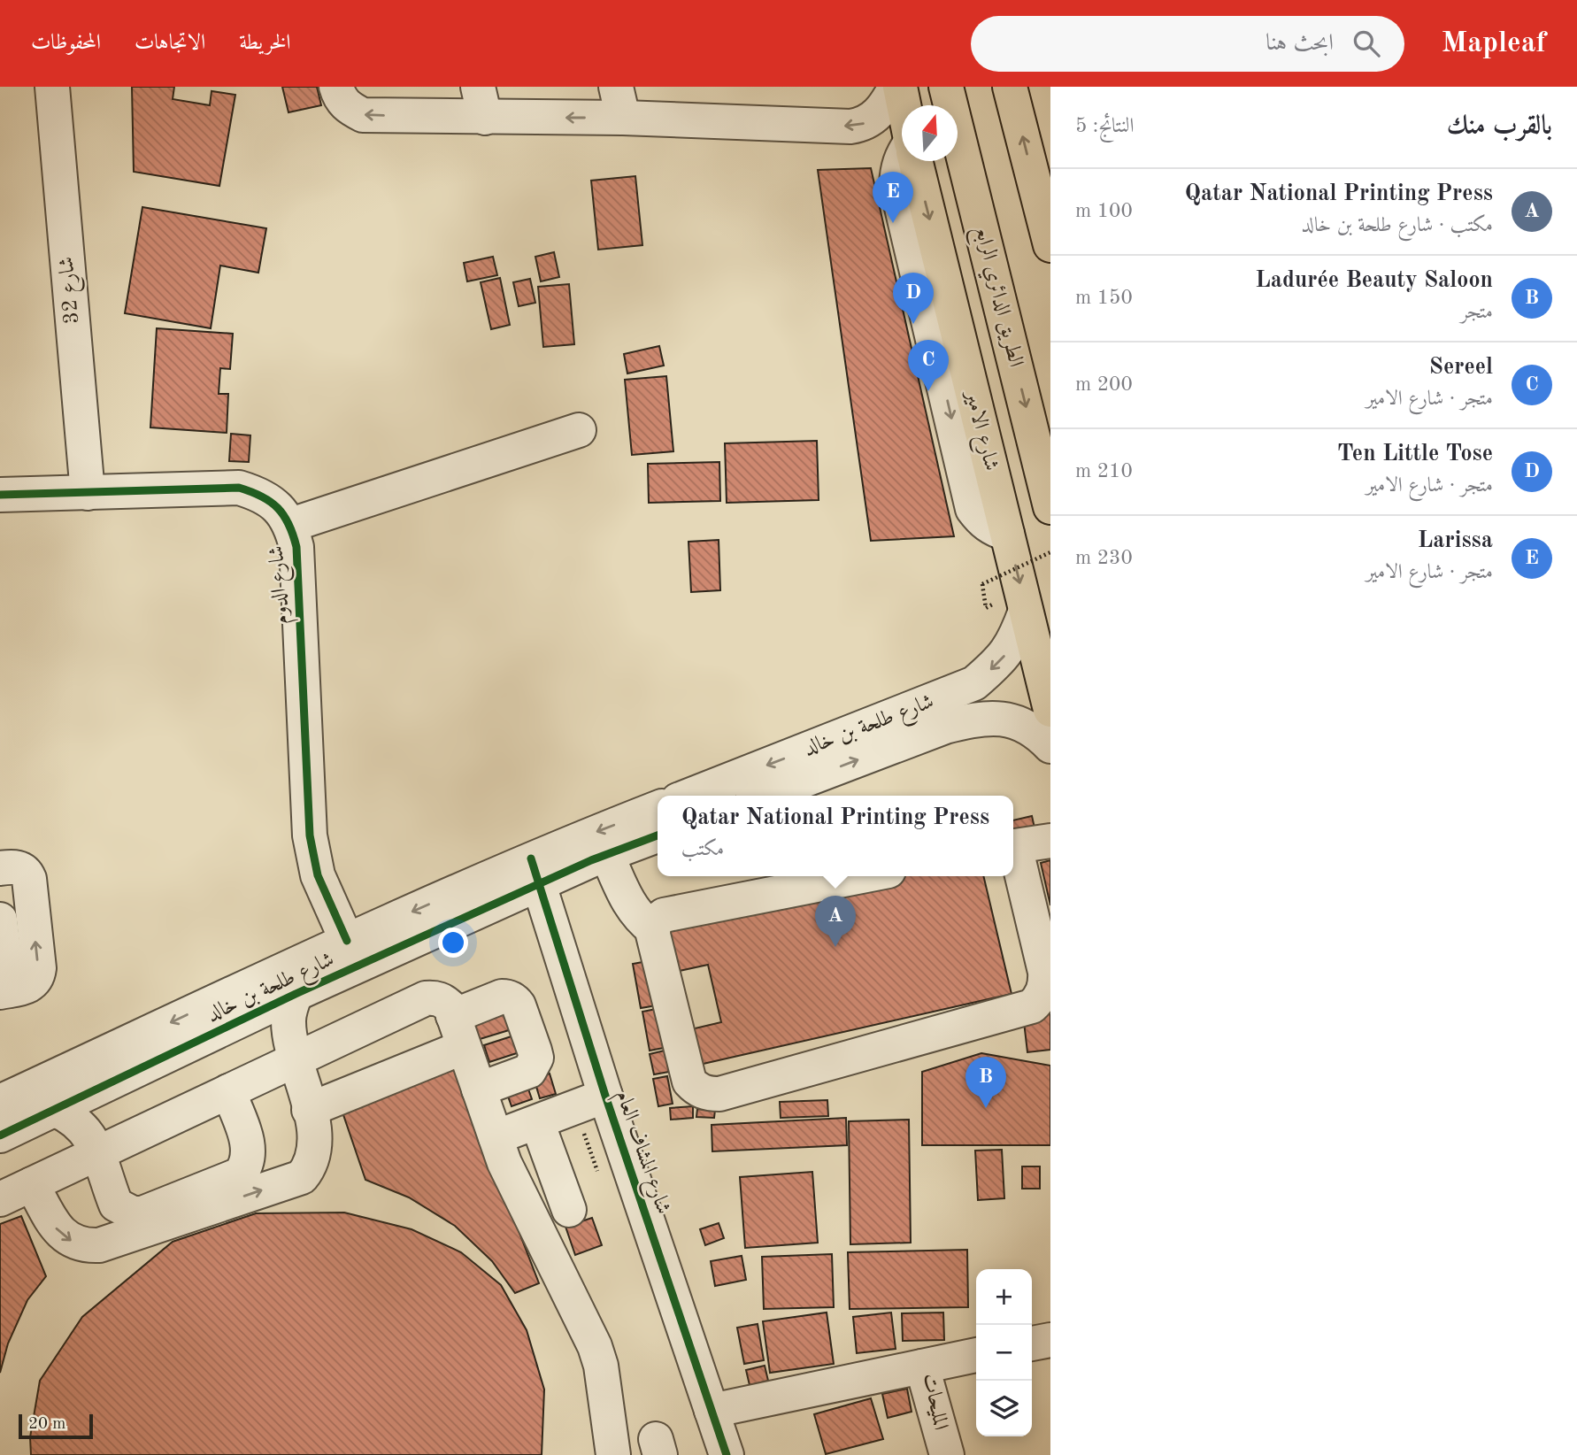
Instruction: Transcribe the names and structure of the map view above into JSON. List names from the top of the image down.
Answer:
{
  "streets": {
    "main road": ["الطريق الدائري الرابع", "شارع الامير"],
    "street": [
      "شارع 32",
      "شارع الدوم",
      "شارع طلحة بن خالد",
      "شارع المشاف العام",
      "المليحات"
    ]
  },
  "crossings": [
    ["شارع 32", "شارع الدوم"],
    ["شارع الامير", "شارع طلحة بن خالد"],
    ["شارع الدوم", "شارع طلحة بن خالد"],
    ["شارع طلحة بن خالد", "شارع المشاف العام"]
  ],
  "one_way": ["شارع الامير"],
  "scale_bar": "20 m",
  "north": "top",
  "page": {
    "header": "Mapleaf",
    "search": "ابحث هنا",
    "nav": ["الخريطة", "الاتجاهات", "المحفوظات"],
    "heading": ["بالقرب منك", "النتائج: 5"],
    "list": [
      {
        "mark": "A",
        "name": "Qatar National Printing Press",
        "note": "مكتب · شارع طلحة بن خالد",
        "value": "100 m"
      },
      {
        "mark": "B",
        "name": "Ladurée Beauty Saloon",
        "note": "متجر",
        "value": "150 m"
      },
      {
        "mark": "C",
        "name": "Sereel",
        "note": "متجر · شارع الامير",
        "value": "200 m"
      },
      {
        "mark": "D",
        "name": "Ten Little Tose",
        "note": "متجر · شارع الامير",
        "value": "210 m"
      },
      {
        "mark": "E",
        "name": "Larissa",
        "note": "متجر · شارع الامير",
        "value": "230 m"
      }
    ],
    "pins": [
      "E",
      "D",
      "C",
      "A",
      "B"
    ],
    "popup": ["Qatar National Printing Press", "مكتب"],
    "map_buttons": ["+", "−"],
    "scale": "20 m"
  }
}
